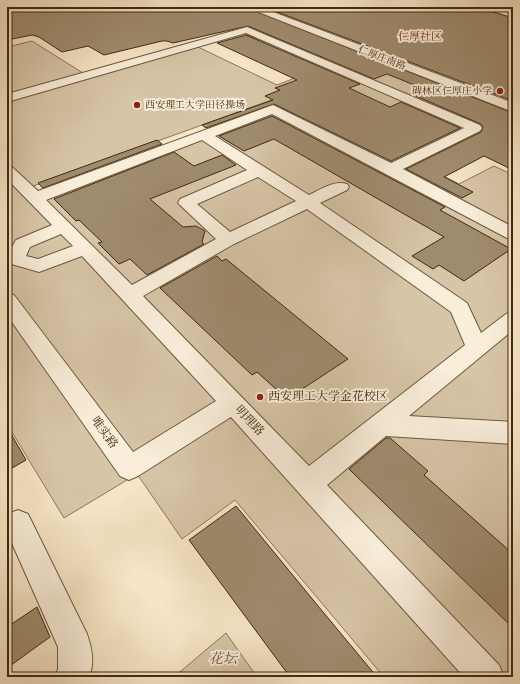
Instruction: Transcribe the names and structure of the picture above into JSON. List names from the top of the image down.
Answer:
{
  "streets": {
    "street": ["仁厚庄南路", "明理路", "唯实路"]
  },
  "crossings": [
    ["明理路", "唯实路"]
  ],
  "districts": ["仁厚社区"],
  "parks": ["花坛"],
  "places": ["碑林区仁厚庄小学", "西安理工大学田径操场", "西安理工大学金花校区"]
}
